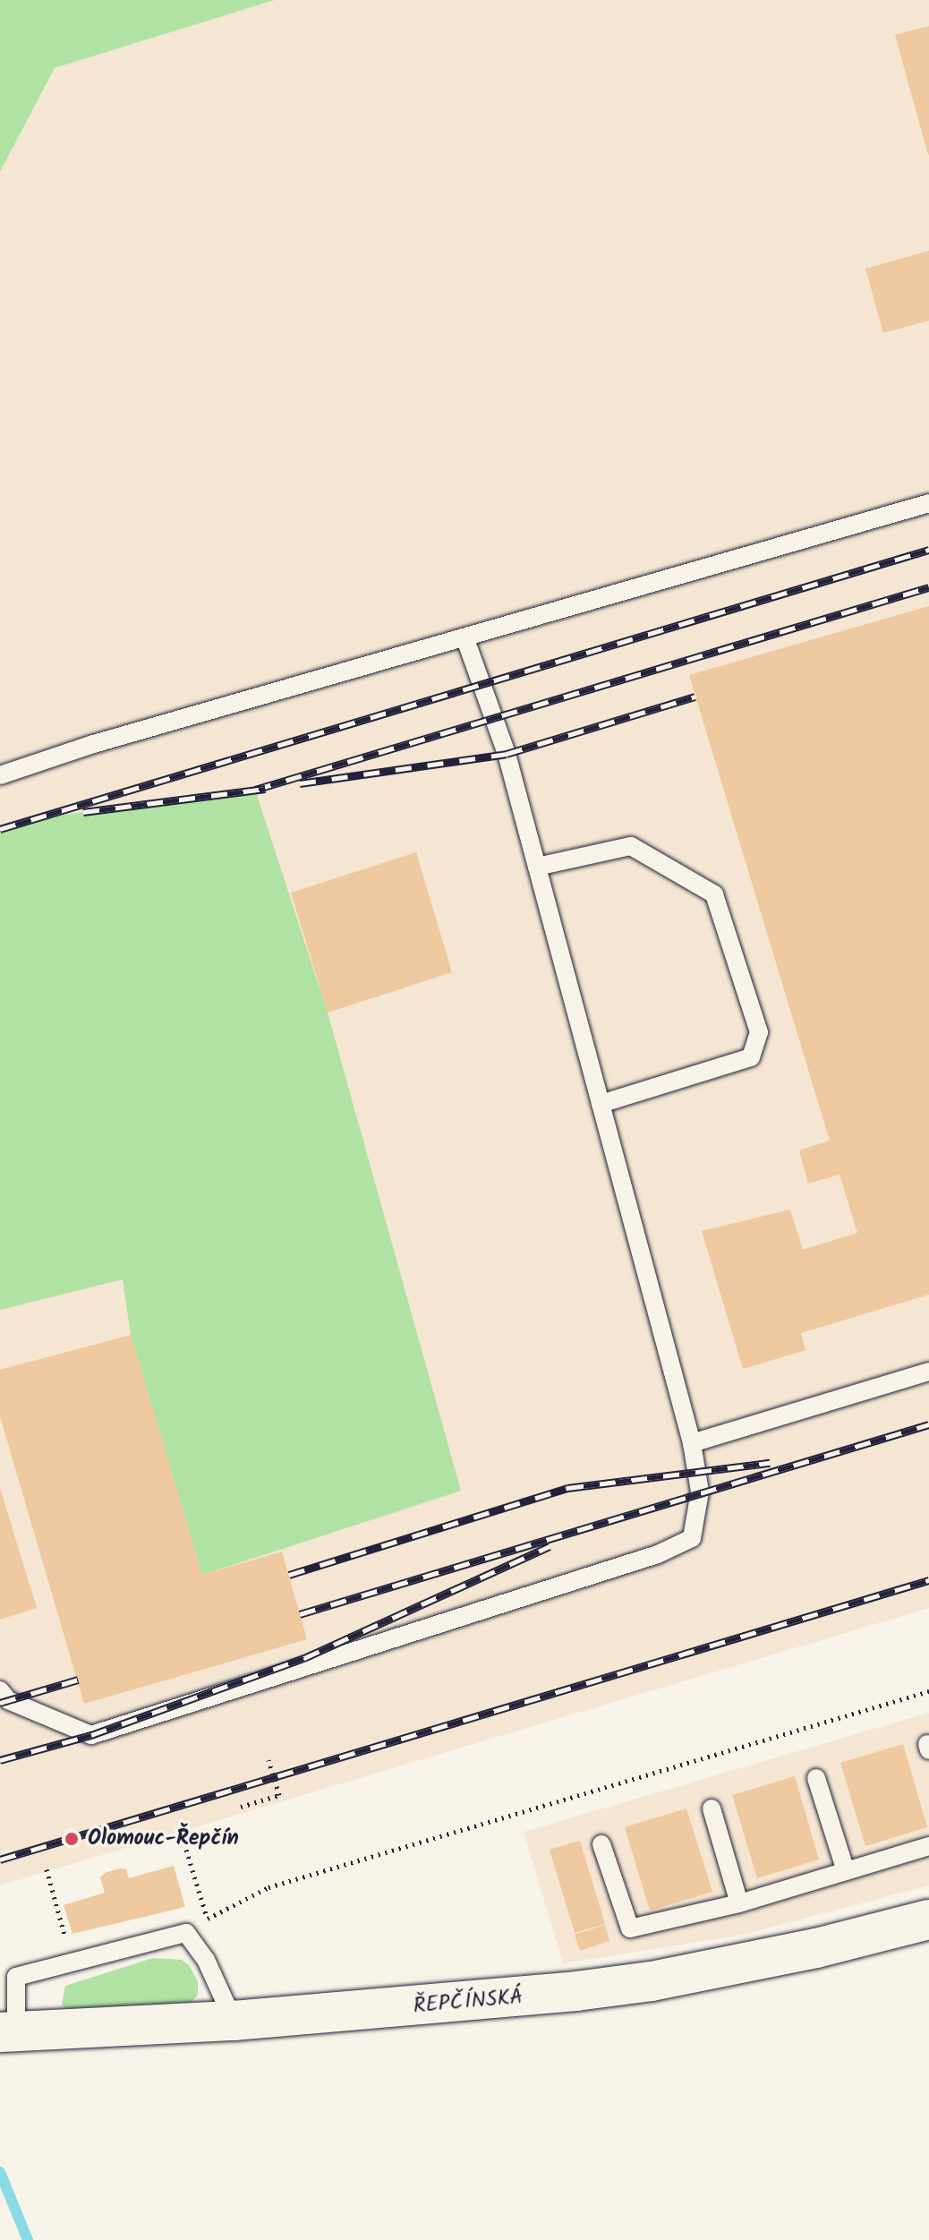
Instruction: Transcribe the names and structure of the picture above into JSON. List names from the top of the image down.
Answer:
{
  "streets": {
    "street": ["ŘEPČÍNSKÁ"]
  },
  "places": ["Olomouc-Řepčín"]
}
